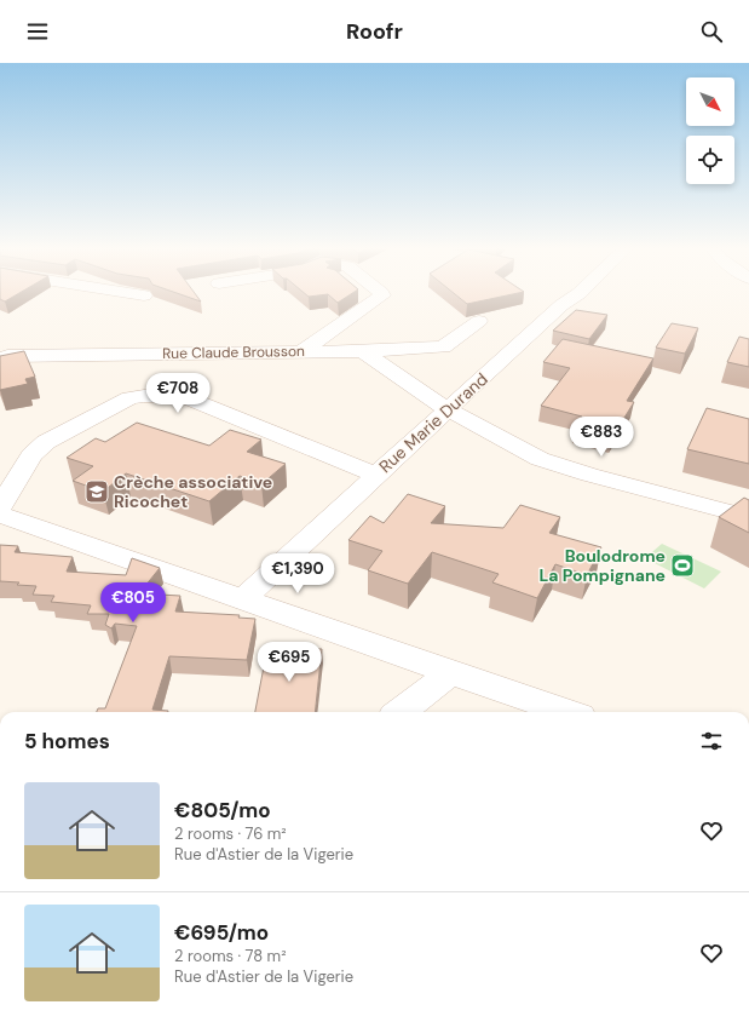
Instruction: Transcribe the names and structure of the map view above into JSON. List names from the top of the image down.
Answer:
{
  "streets": {
    "street": ["Rue Claude Brousson", "Rue Marie Durand"]
  },
  "places": {
    "school or university": ["Crèche associative Ricochet"],
    "sports": ["Boulodrome La Pompignane"]
  },
  "north": "bottom right",
  "page": {
    "header": "Roofr",
    "price": [
      "€708",
      "€883",
      "€1,390",
      "€805",
      "€695"
    ],
    "heading": "5 homes",
    "list": [
      {
        "name": "€805/mo",
        "note": "2 rooms · 76 m² · Rue d'Astier de la Vigerie"
      },
      {
        "name": "€695/mo",
        "note": "2 rooms · 78 m² · Rue d'Astier de la Vigerie"
      }
    ]
  }
}
